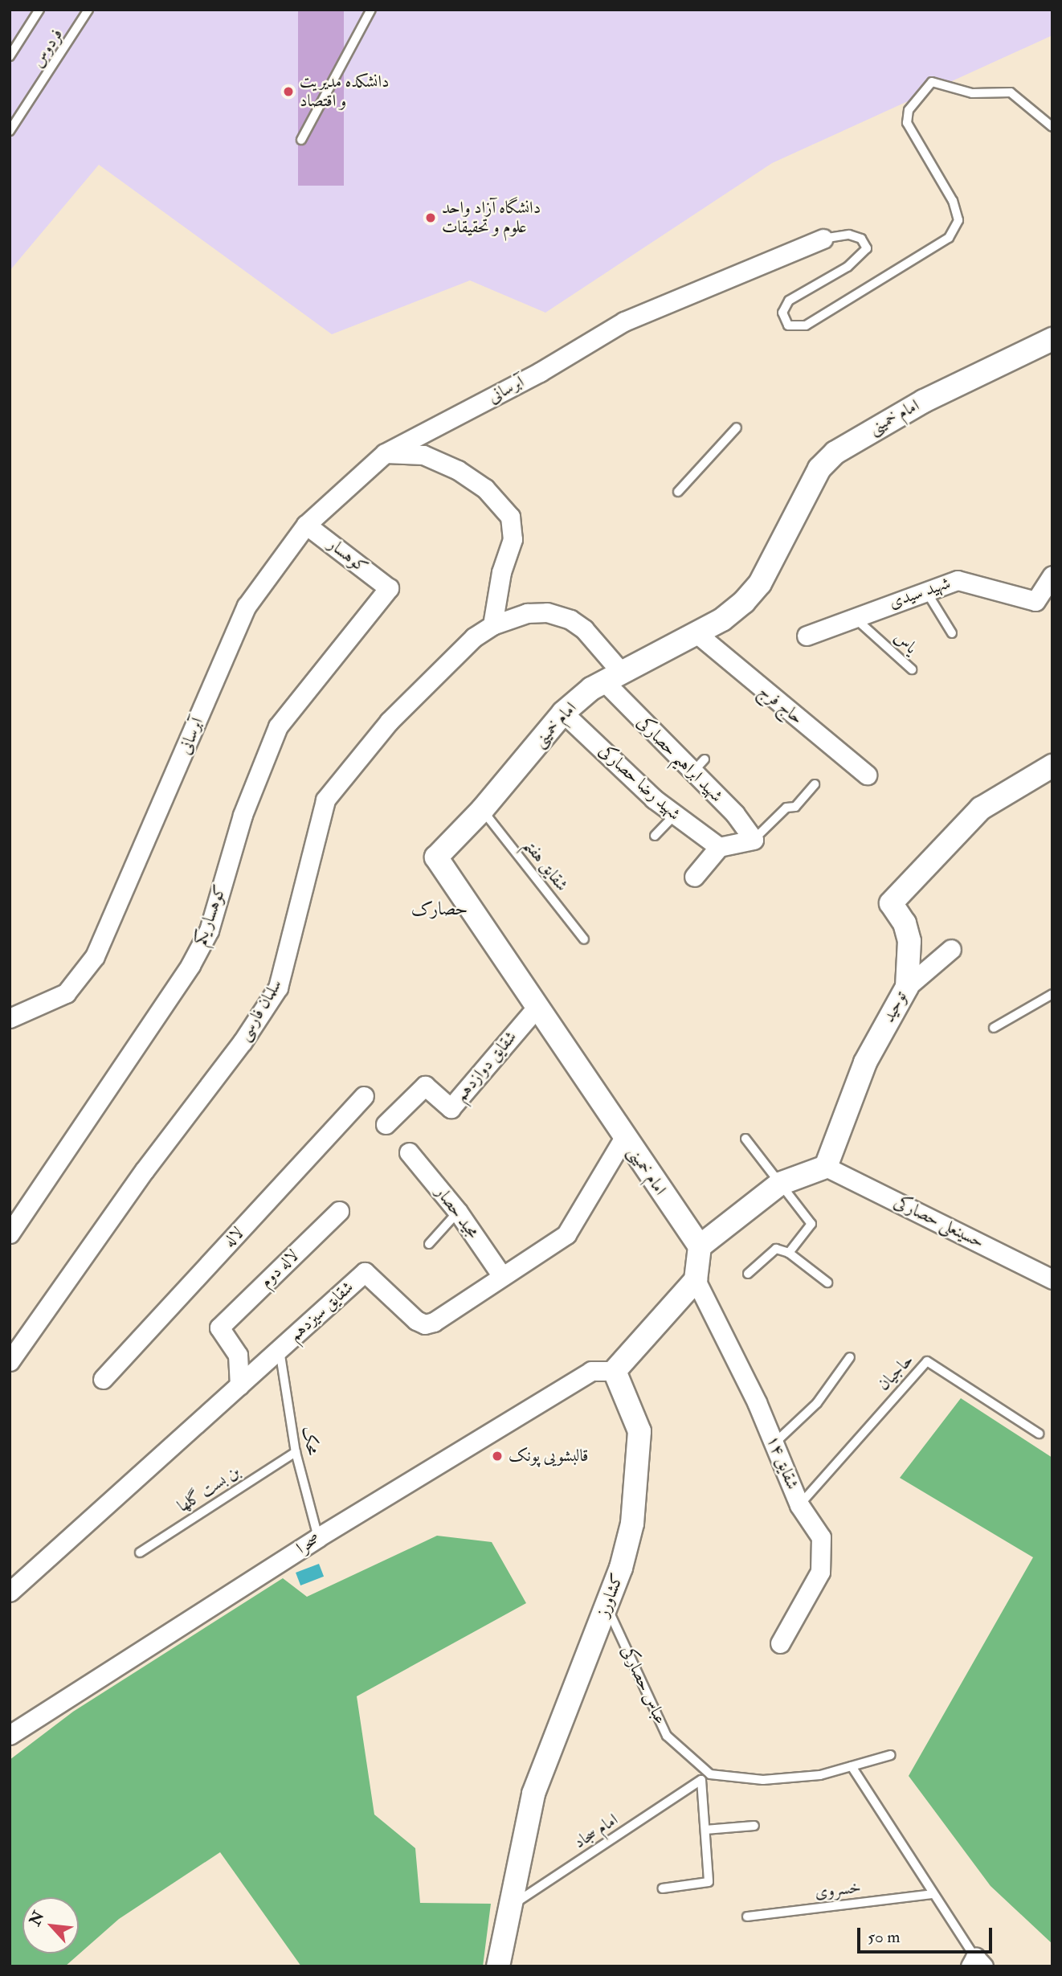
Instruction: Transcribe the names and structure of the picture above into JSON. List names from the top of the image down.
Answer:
{
  "streets": {
    "street": [
      "آبرسانی",
      "امام خمینی",
      "کوهسار",
      "شهید سیدی",
      "حاج فرج",
      "شهید ابراهیم حصارکی",
      "شهید رضا حصارکی",
      "کوهسار یکم",
      "توحید",
      "سلمان فارسی",
      "شقایق دوازدهم",
      "مجید حصار",
      "حسینعلی حصارکی",
      "لاله",
      "لاله دوم",
      "شقایق سیزدهم",
      "شقایق ۱۴",
      "صحرا",
      "کشاورز"
    ],
    "lane": [
      "فردوس",
      "یاس",
      "شقایق هفتم",
      "حاجیان",
      "محک",
      "بن بست گلها",
      "عباس حصارکی",
      "امام سجاد",
      "خسروی"
    ]
  },
  "crossings": [
    ["آبرسانی", "کوهسار"],
    ["امام خمینی", "حاج فرج"],
    ["امام خمینی", "شهید ابراهیم حصارکی"],
    ["امام خمینی", "شهید رضا حصارکی"],
    ["امام خمینی", "شقایق هفتم"],
    ["امام خمینی", "شقایق دوازدهم"],
    ["امام خمینی", "شقایق سیزدهم"],
    ["کوهسار", "کوهسار یکم"],
    ["شهید سیدی", "یاس"],
    ["توحید", "حسینعلی حصارکی"],
    ["مجید حصار", "شقایق سیزدهم"],
    ["لاله دوم", "شقایق سیزدهم"],
    ["شقایق سیزدهم", "محک"],
    ["حاجیان", "شقایق ۱۴"],
    ["محک", "بن بست گلها"],
    ["محک", "صحرا"],
    ["صحرا", "کشاورز"],
    ["کشاورز", "عباس حصارکی"],
    ["کشاورز", "امام سجاد"]
  ],
  "districts": ["حصارک"],
  "places": ["دانشکده مدیریت و اقتصاد", "دانشگاه آزاد واحد علوم و تحقیقات", "قالبشویی پونک"],
  "scale_bar": "50 m",
  "north": "top left"
}
